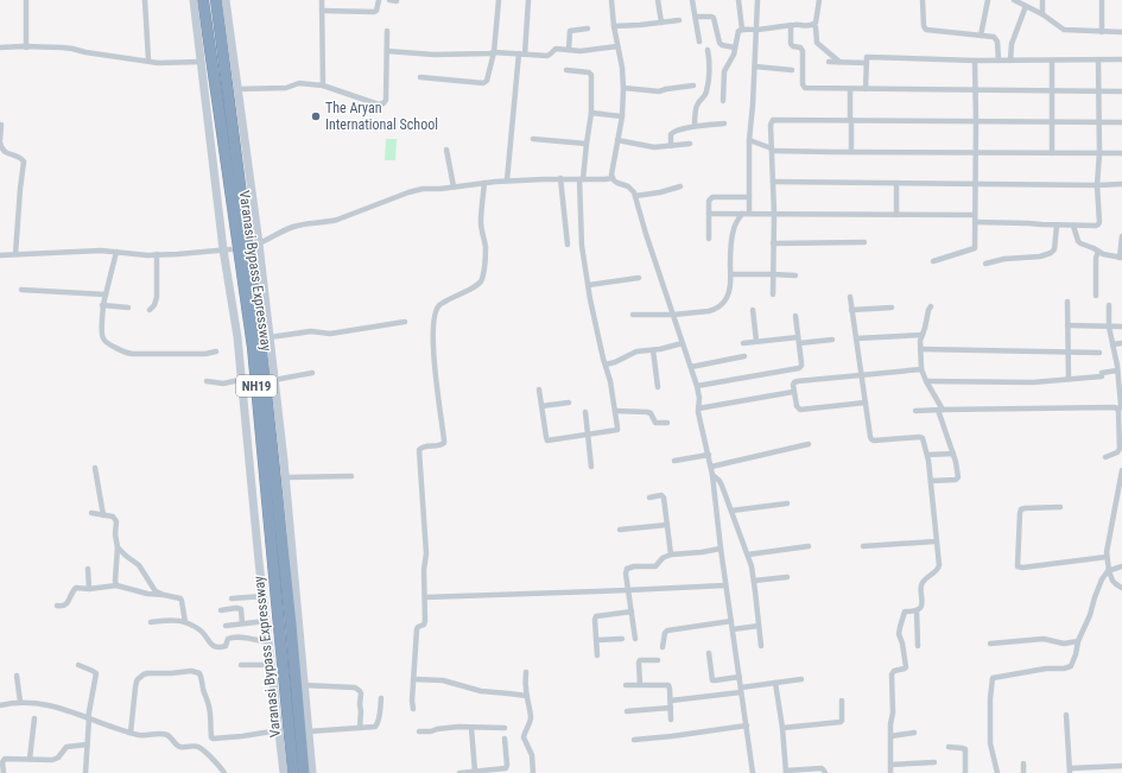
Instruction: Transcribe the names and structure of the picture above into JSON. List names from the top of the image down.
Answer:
{
  "streets": {
    "highway": ["Varanasi Bypass Expressway", "NH19"]
  },
  "places": ["The Aryan International School"]
}
